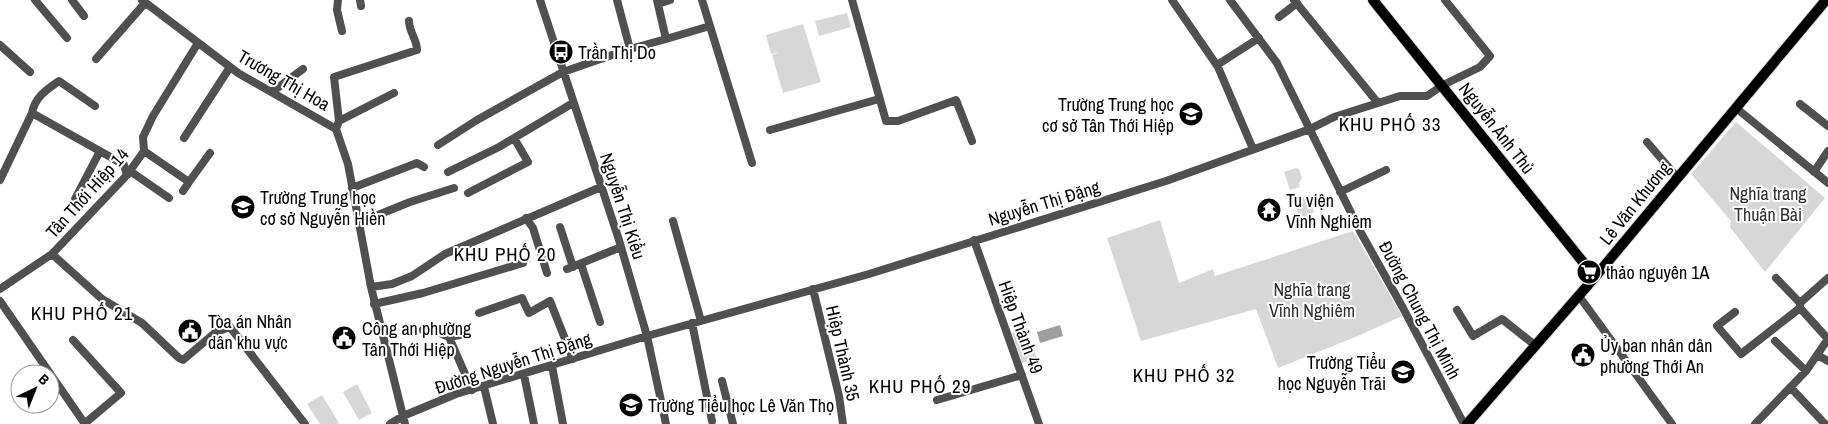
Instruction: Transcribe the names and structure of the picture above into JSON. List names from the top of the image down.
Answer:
{
  "streets": {
    "main road": ["Nguyễn Ảnh Thủ", "Lê Văn Khương"],
    "street": [
      "Trương Thị Hoa",
      "Tân Thới Hiệp 14",
      "Nguyễn Thị Đặng",
      "Nguyễn Thị Kiểu",
      "Đường Chung Thị Minh",
      "Hiệp Thành 49",
      "Hiệp Thành 35",
      "Đường Nguyễn Thị Đặng"
    ]
  },
  "crossings": [
    ["Trương Thị Hoa", "Tân Thới Hiệp 14"],
    ["Trương Thị Hoa", "Đường Nguyễn Thị Đặng"],
    ["Nguyễn Ảnh Thủ", "Nguyễn Thị Đặng"],
    ["Nguyễn Ảnh Thủ", "Lê Văn Khương"],
    ["Nguyễn Thị Đặng", "Nguyễn Thị Kiểu"],
    ["Nguyễn Thị Đặng", "Đường Chung Thị Minh"],
    ["Nguyễn Thị Đặng", "Hiệp Thành 49"],
    ["Nguyễn Thị Đặng", "Hiệp Thành 35"],
    ["Nguyễn Thị Đặng", "Đường Nguyễn Thị Đặng"],
    ["Lê Văn Khương", "Đường Chung Thị Minh"],
    ["Nguyễn Thị Kiểu", "Đường Nguyễn Thị Đặng"]
  ],
  "districts": [
    "KHU PHỐ 33",
    "KHU PHỐ 20",
    "KHU PHỐ 21",
    "KHU PHỐ 32",
    "KHU PHỐ 29"
  ],
  "parks": ["Nghĩa trang Thuận Bài", "Nghĩa trang Vĩnh Nghiêm"],
  "places": {
    "bus stop": ["Trần Thị Do"],
    "school or university": [
      "Trường Trung học cơ sở Tân Thới Hiệp",
      "Trường Trung học cơ sở Nguyễn Hiền",
      "Trường Tiểu học Nguyễn Trãi",
      "Trường Tiểu học Lê Văn Thọ"
    ],
    "temple": ["Tu viện Vĩnh Nghiêm"],
    "supermarket": ["thảo nguyên 1A"],
    "public building": ["Tòa án Nhân dân khu vực", "Công an phường Tân Thới Hiệp", "Ủy ban nhân dân phường Thới An"]
  },
  "north": "top right"
}
